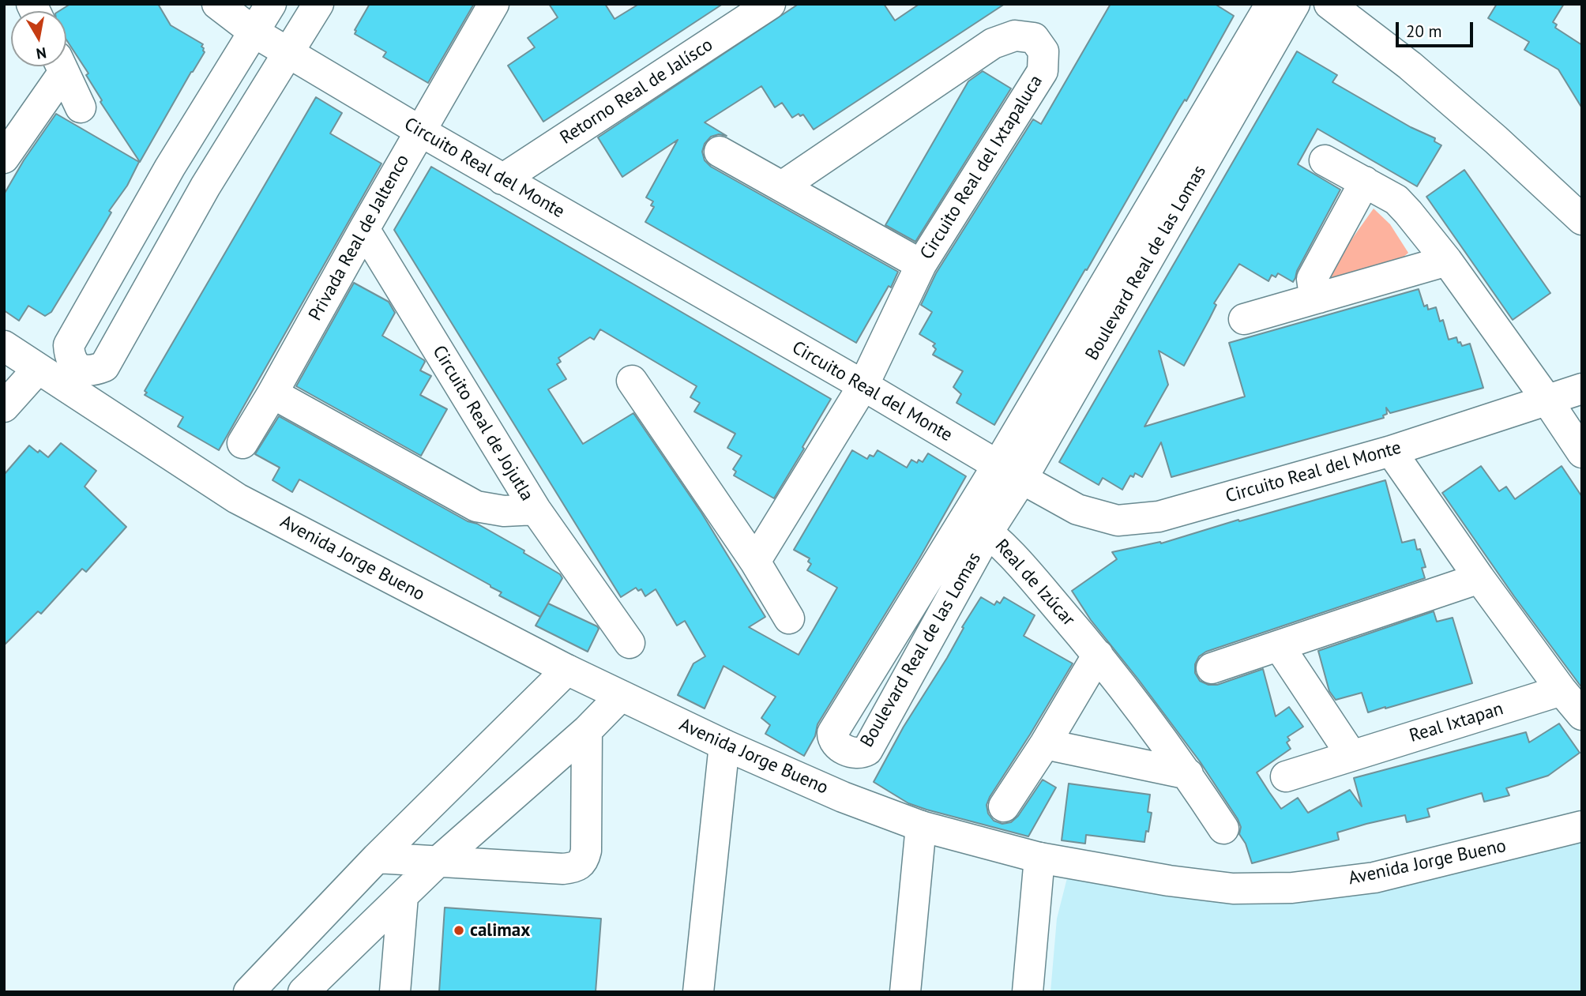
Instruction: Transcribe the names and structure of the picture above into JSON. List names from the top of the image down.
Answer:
{
  "streets": {
    "street": [
      "Retorno Real de Jalísco",
      "Circuito Real del Ixtapaluca",
      "Circuito Real del Monte",
      "Privada Real de Jaltenco",
      "Boulevard Real de las Lomas",
      "Circuito Real de Jojutla",
      "Avenida Jorge Bueno",
      "Real de Izúcar",
      "Real Ixtapan"
    ]
  },
  "crossings": [
    ["Retorno Real de Jalísco", "Circuito Real del Monte"],
    ["Circuito Real del Ixtapaluca", "Circuito Real del Monte"],
    ["Circuito Real del Monte", "Privada Real de Jaltenco"],
    ["Circuito Real del Monte", "Boulevard Real de las Lomas"],
    ["Privada Real de Jaltenco", "Circuito Real de Jojutla"],
    ["Boulevard Real de las Lomas", "Real de Izúcar"]
  ],
  "places": ["calimax"],
  "scale_bar": "20 m",
  "north": "bottom"
}
